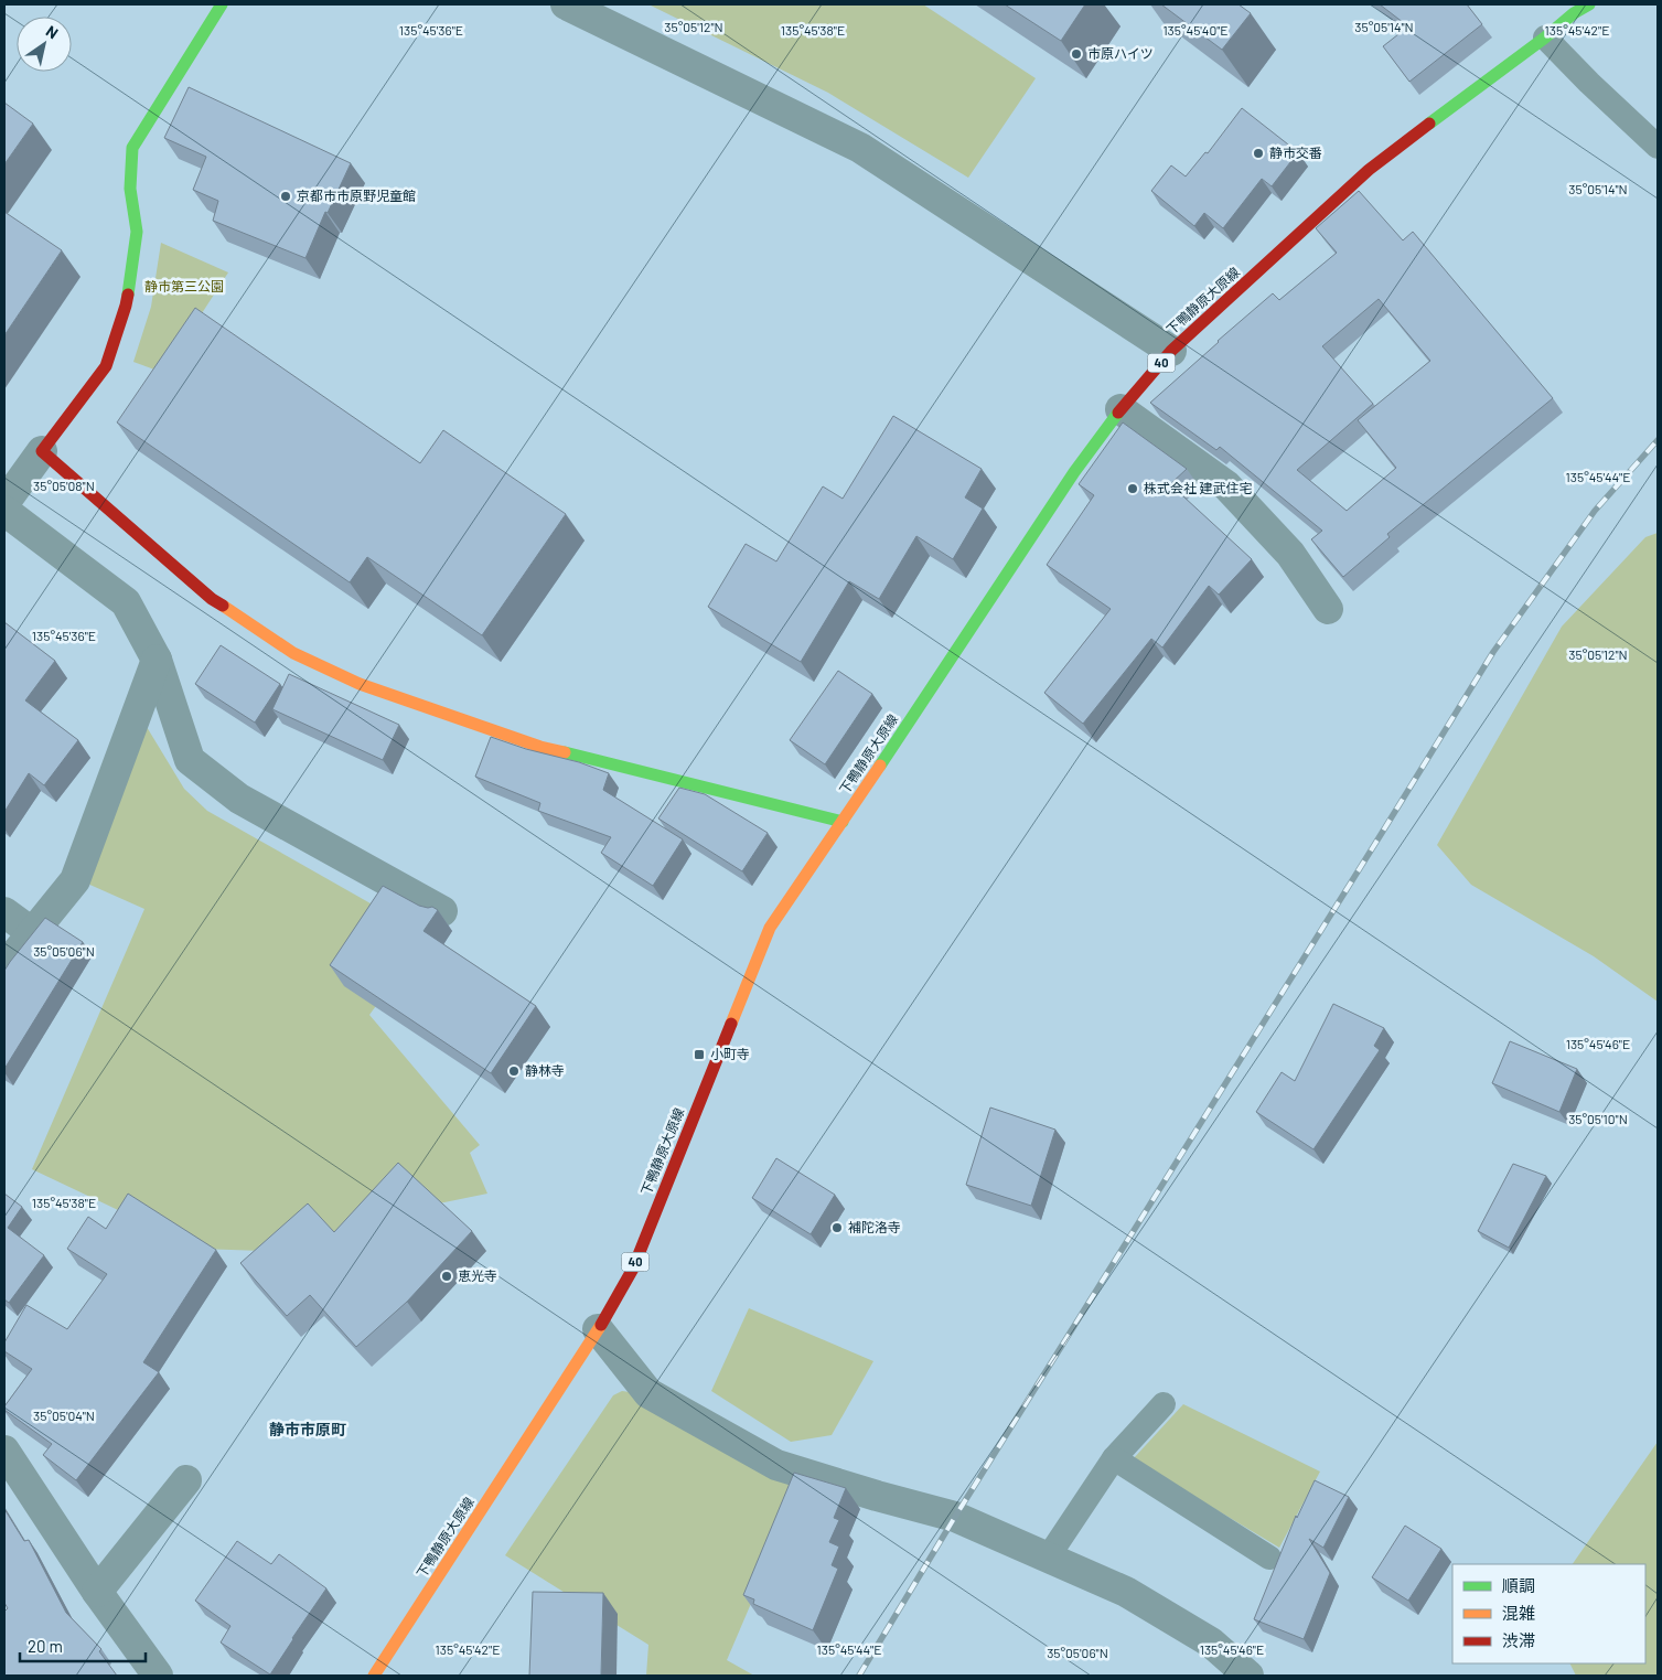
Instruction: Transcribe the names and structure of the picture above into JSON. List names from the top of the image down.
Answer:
{
  "streets": {
    "main road": ["下鴨静原大原線", "40"]
  },
  "districts": ["静市市原町"],
  "parks": ["静市第三公園"],
  "places": {
    "other": [
      "市原ハイツ",
      "静市交番",
      "京都市市原野児童館",
      "株式会社 建武住宅",
      "静林寺",
      "補陀洛寺",
      "恵光寺"
    ],
    "transit": ["小町寺"]
  },
  "legend": ["順調", "混雑", "渋滞"],
  "scale_bar": "20 m",
  "north": "top right",
  "coordinates": [
    "35°05'12\"N",
    "35°05'14\"N",
    "135°45'38\"E",
    "135°45'40\"E",
    "135°45'42\"E",
    "135°45'36\"E",
    "135°45'44\"E",
    "35°05'08\"N",
    "35°05'06\"N",
    "135°45'46\"E",
    "35°05'10\"N",
    "35°05'04\"N"
  ]
}
